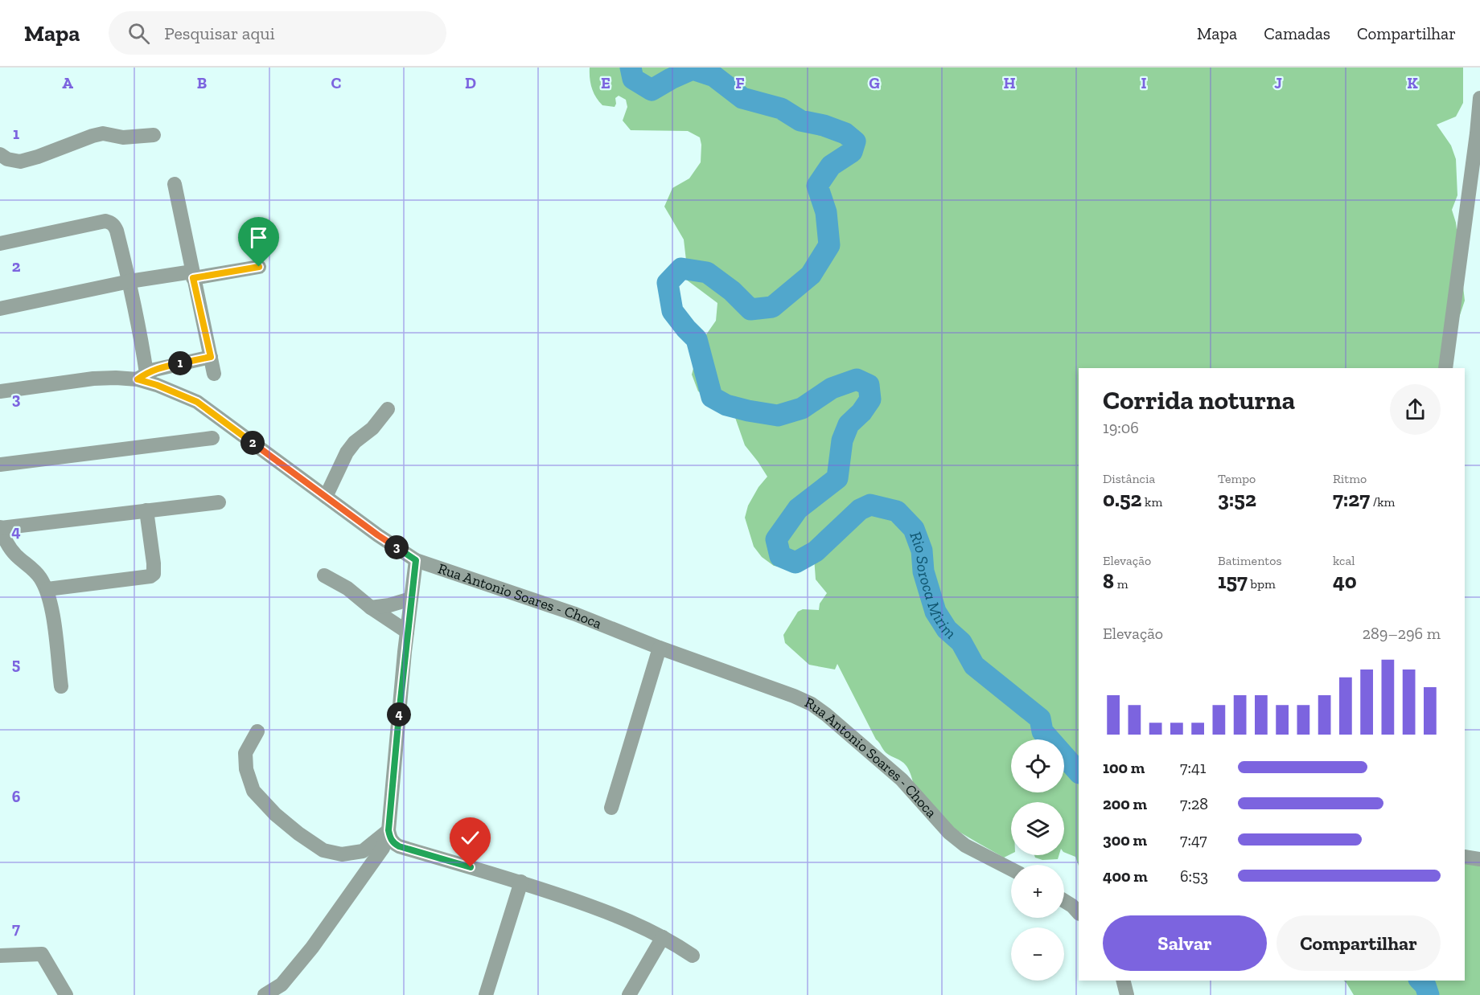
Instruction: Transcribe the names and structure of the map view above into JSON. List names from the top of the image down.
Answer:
{
  "streets": {
    "street": ["Rua Antonio Soares - Choca"]
  },
  "water": ["Rio Soroca Mirim"],
  "page": {
    "header": "Mapa",
    "search": "Pesquisar aqui",
    "nav": ["Mapa", "Camadas", "Compartilhar"],
    "pins": [
      "1",
      "2",
      "3",
      "4"
    ],
    "heading": ["Corrida noturna", "19:06"],
    "stats": [
      ["Distância", "0.52 km"],
      ["Tempo", "3:52"],
      ["Ritmo", "7:27 /km"],
      ["Elevação", "8 m"],
      ["Batimentos", "157 bpm"],
      ["kcal", "40"]
    ],
    "chart": ["Elevação", "289–296 m"],
    "map_buttons": ["+", "−"],
    "list": [
      {
        "name": "100 m",
        "note": "7:41"
      },
      {
        "name": "200 m",
        "note": "7:28"
      },
      {
        "name": "300 m",
        "note": "7:47"
      },
      {
        "name": "400 m",
        "note": "6:53"
      }
    ],
    "buttons": ["Salvar", "Compartilhar"]
  },
  "grid": {
    "columns": [
      "A",
      "B",
      "C",
      "D",
      "E",
      "F",
      "G",
      "H",
      "I",
      "J",
      "K"
    ],
    "rows": [
      "1",
      "2",
      "3",
      "4",
      "5",
      "6",
      "7"
    ]
  }
}
